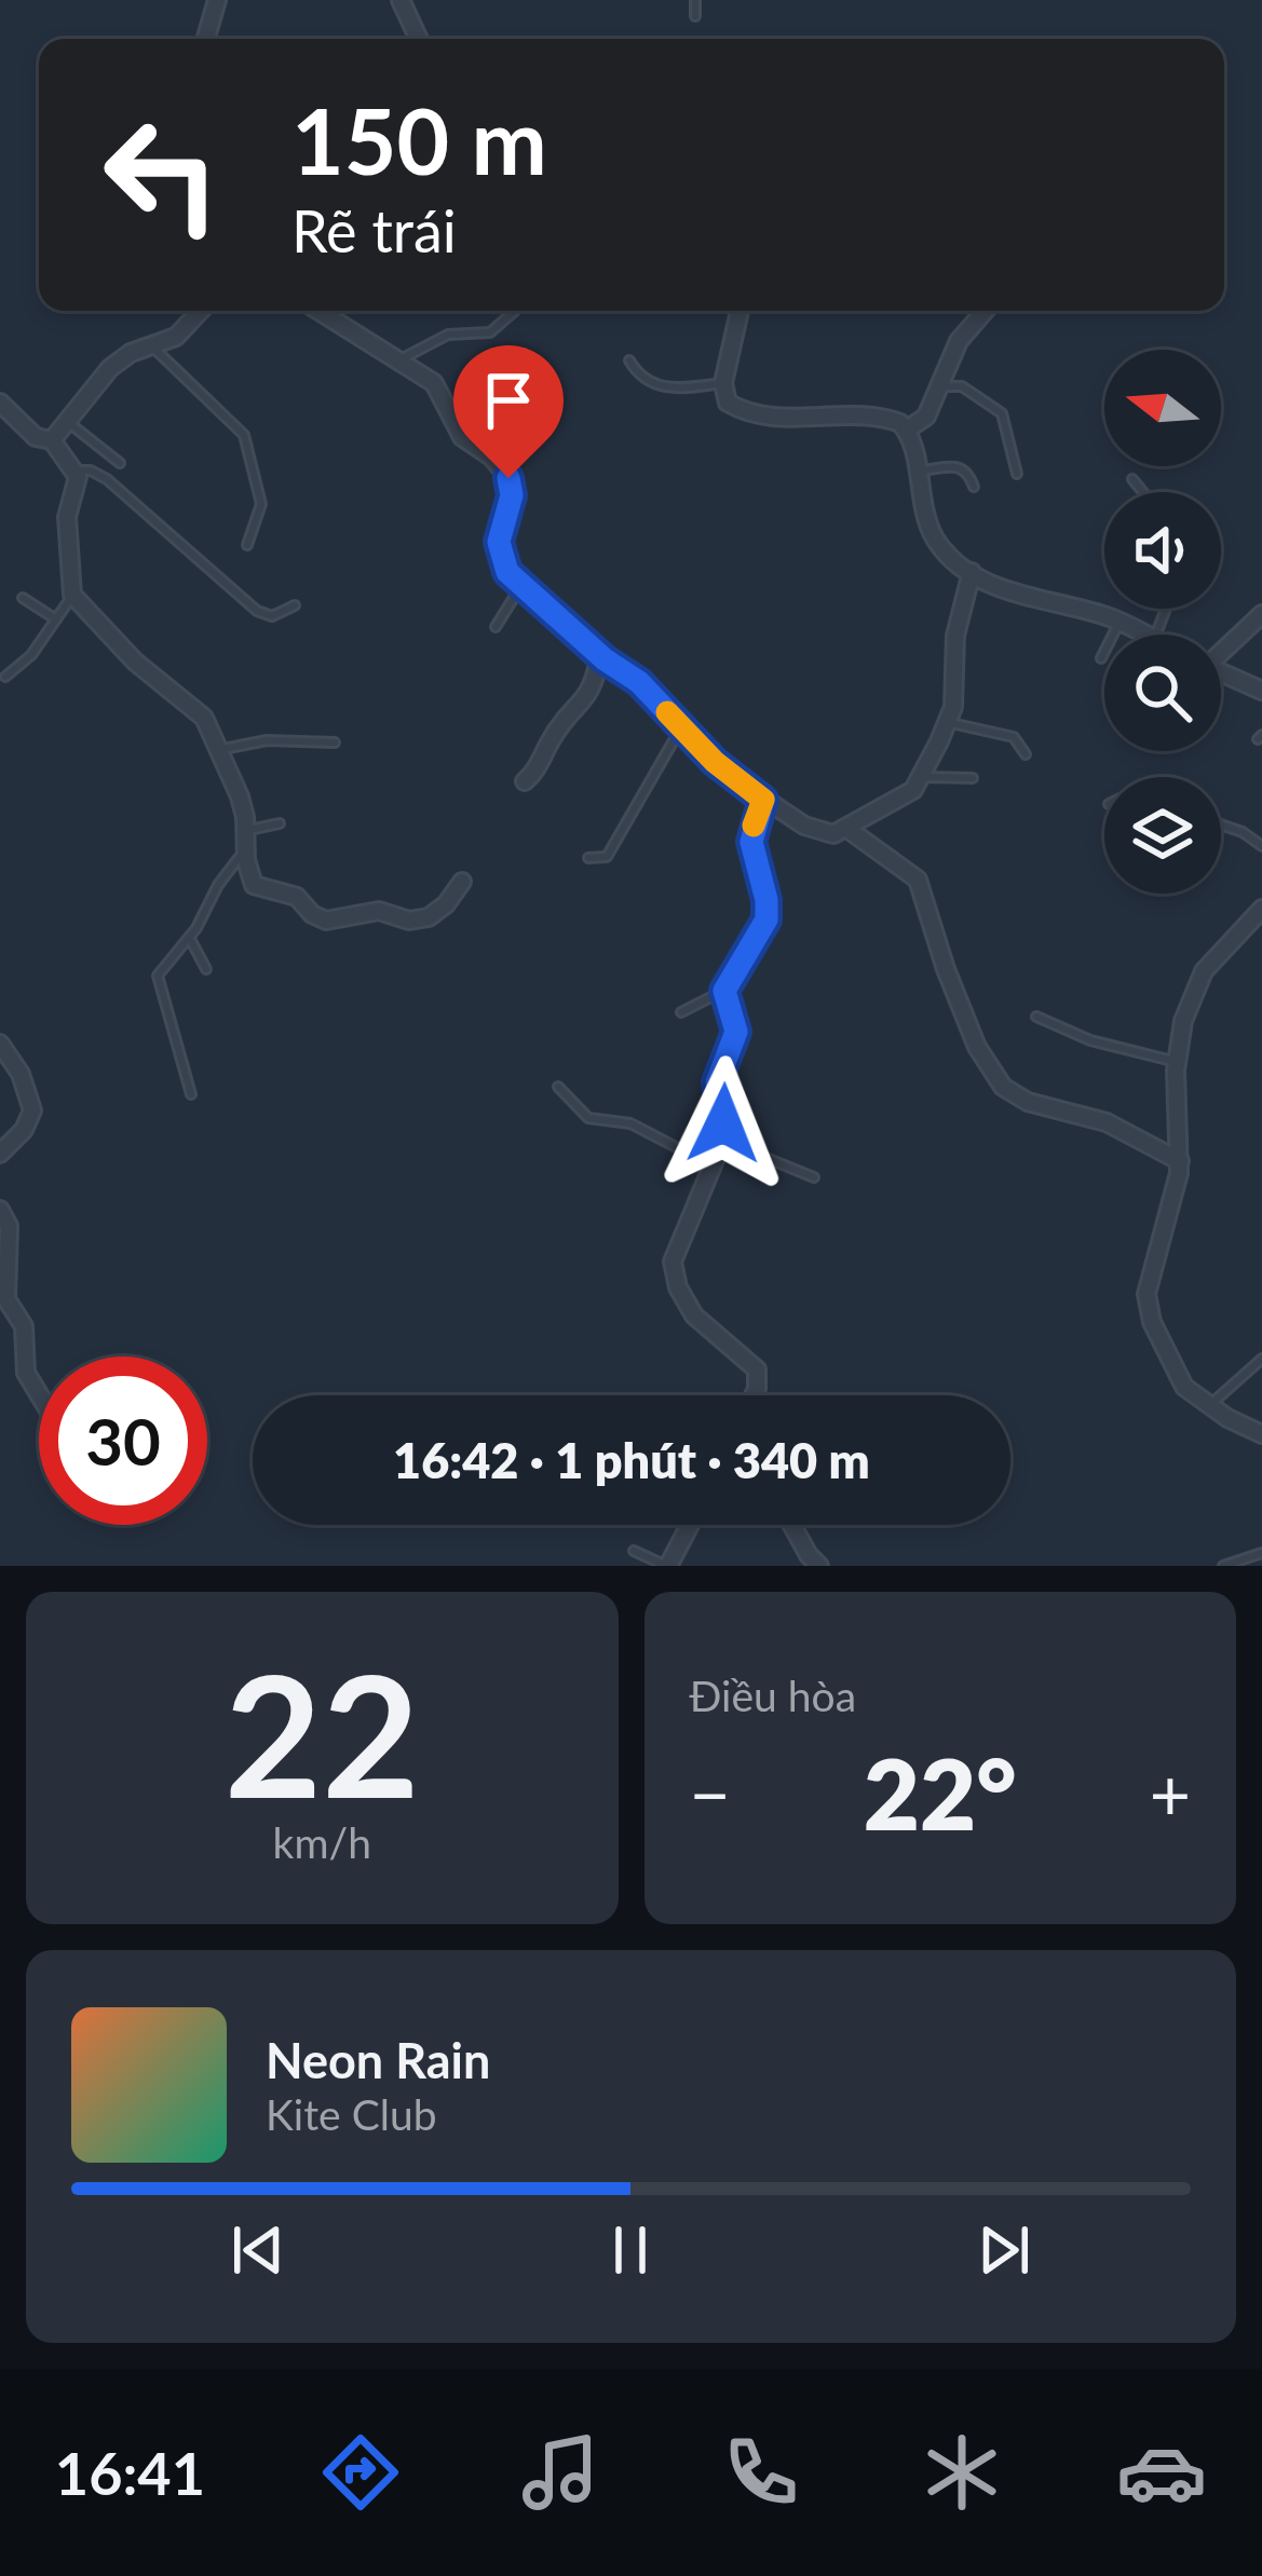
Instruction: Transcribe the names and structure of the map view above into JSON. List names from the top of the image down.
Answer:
{
  "north": "left",
  "page": {
    "turn": ["150 m", "Rẽ trái"],
    "limit": "30",
    "trip": "16:42 · 1 phút · 340 m",
    "tile": [
      ["22", "km/h"],
      "Điều hòa"
    ],
    "heat": ["−", "22°", "+"],
    "song": ["Neon Rain", "Kite Club"],
    "tabs": "16:41"
  }
}
